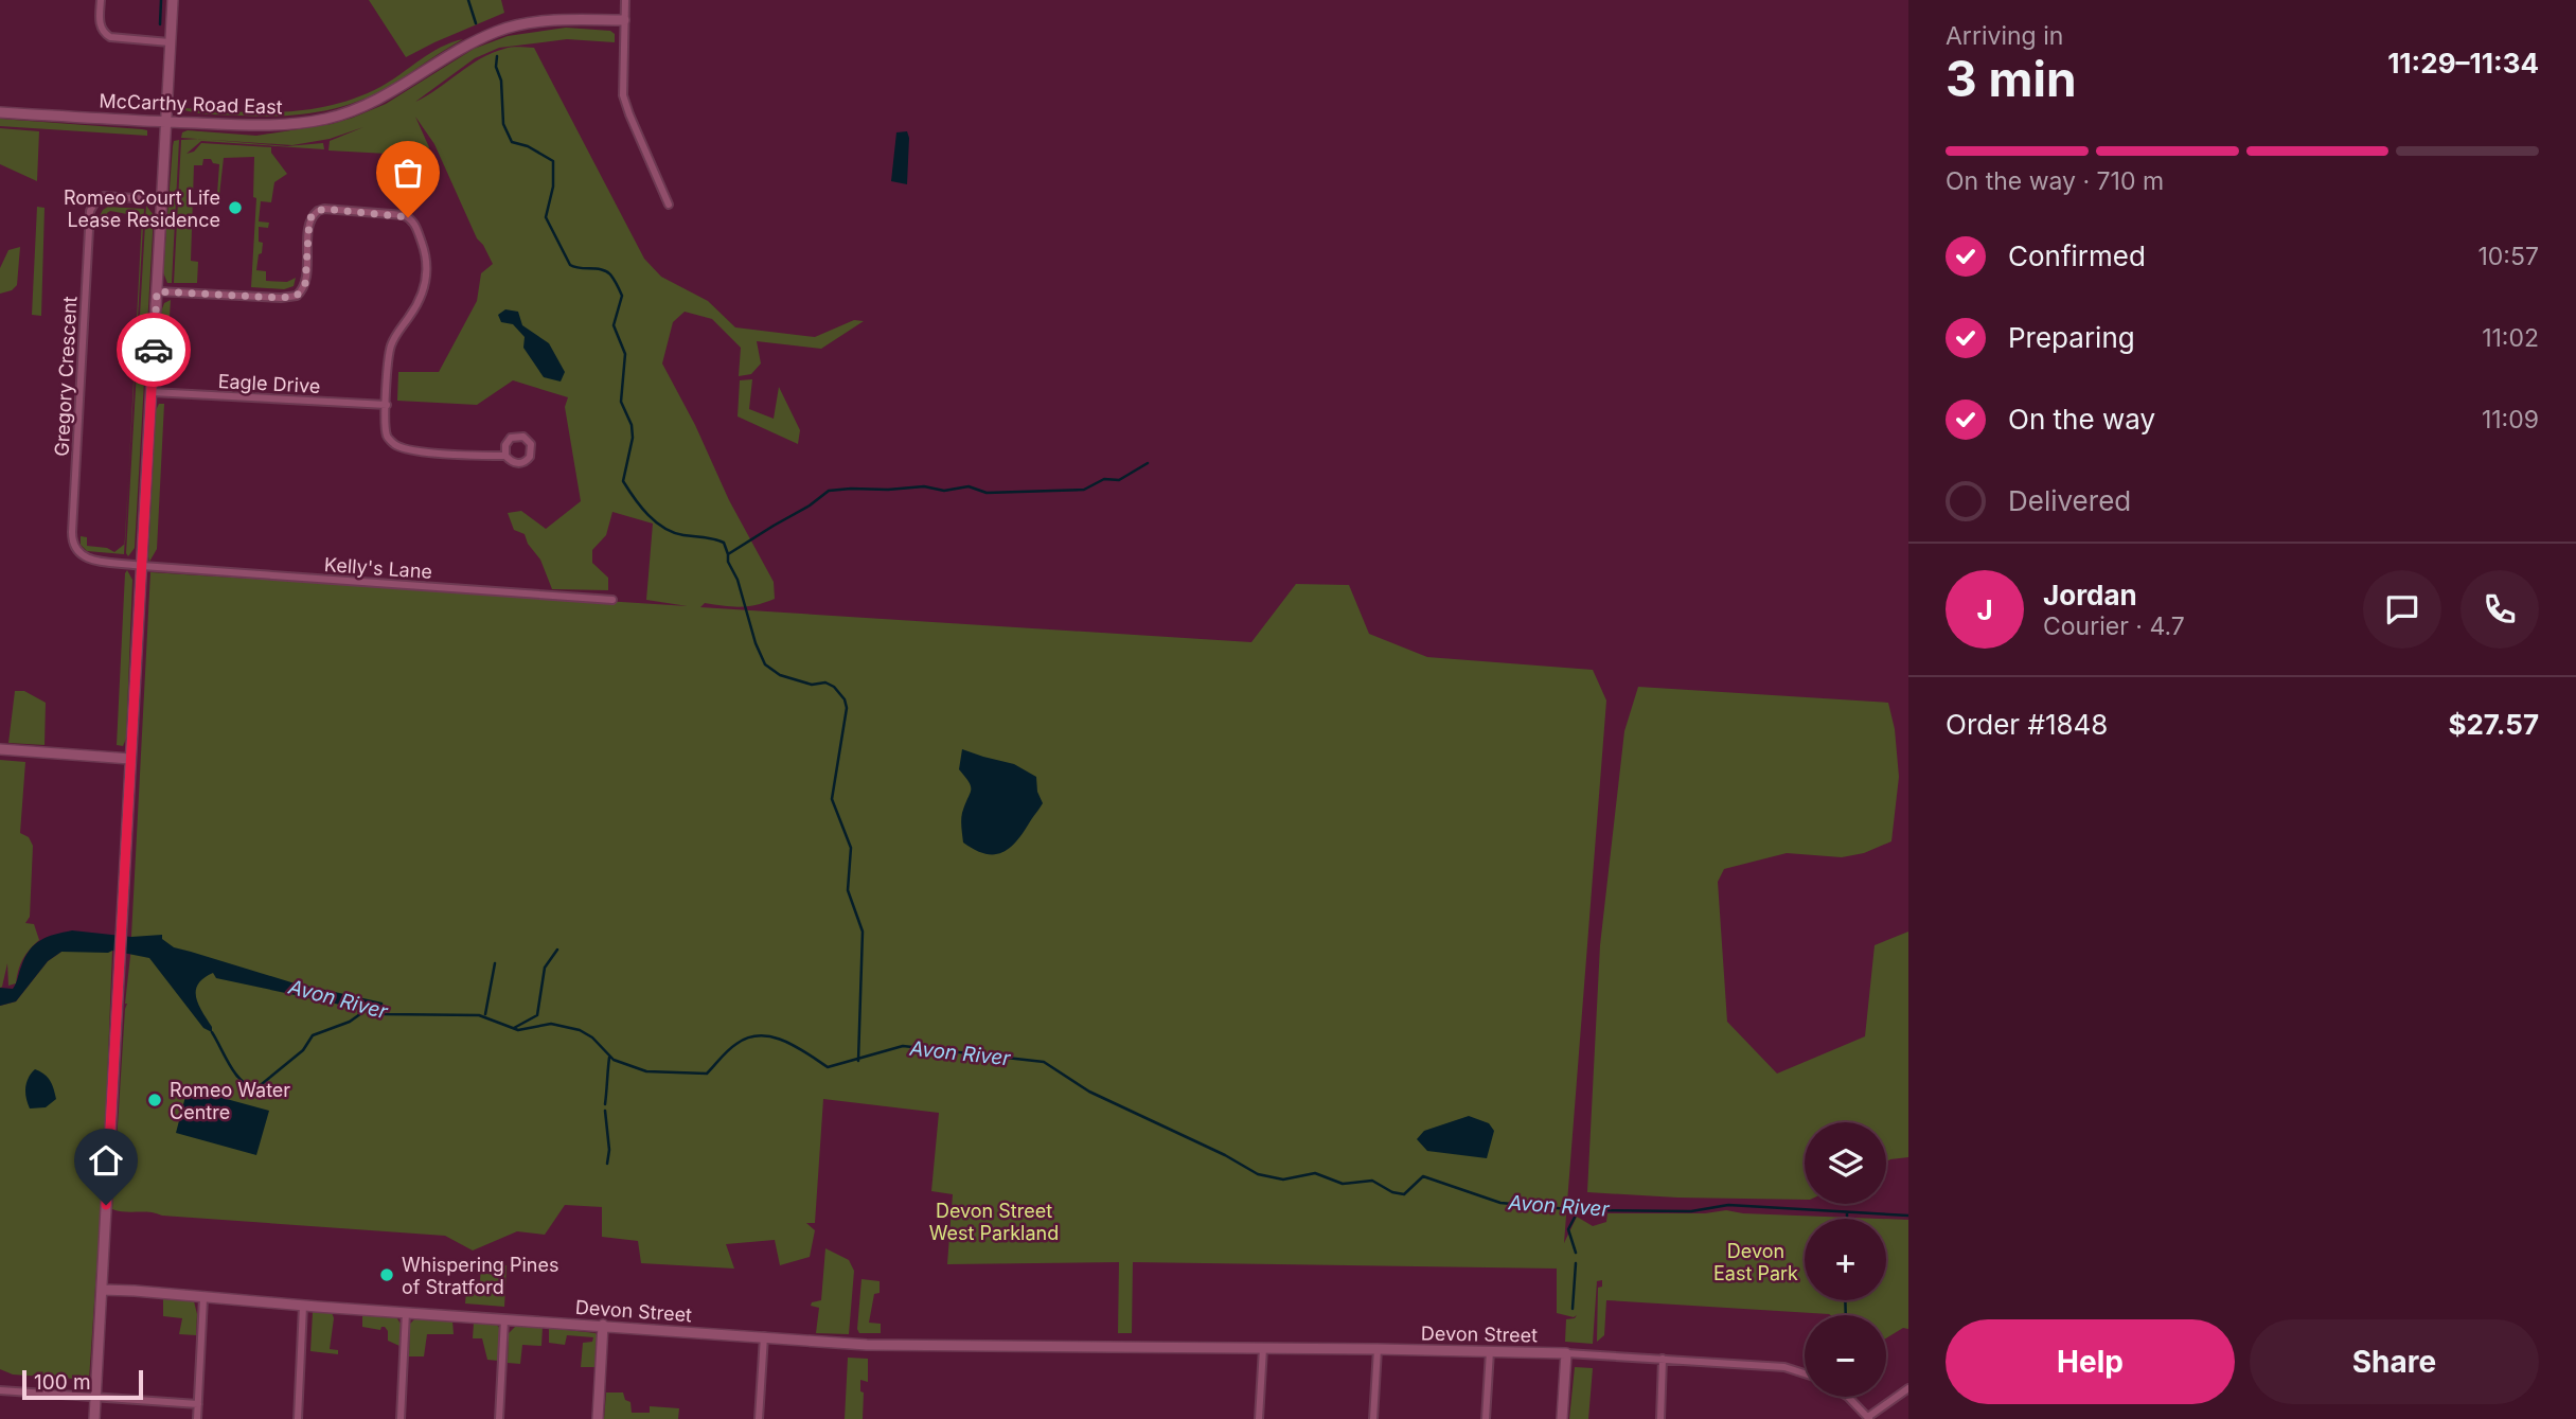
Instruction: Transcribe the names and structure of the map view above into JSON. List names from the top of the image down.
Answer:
{
  "streets": {
    "street": [
      "McCarthy Road East",
      "Gregory Crescent",
      "Eagle Drive",
      "Kelly's Lane",
      "Devon Street"
    ]
  },
  "crossings": [
    ["Gregory Crescent", "Kelly's Lane"]
  ],
  "water": ["Avon River"],
  "parks": ["Devon Street West Parkland", "Devon East Park"],
  "places": ["Romeo Court Life Lease Residence", "Romeo Water Centre", "Whispering Pines of Stratford"],
  "scale_bar": "100 m",
  "page": {
    "heading": ["3 min", "Arriving in", "11:29–11:34"],
    "panel": [
      "Jordan",
      "Courier · 4.7",
      "Order #1848",
      "$27.57"
    ],
    "bar": "On the way · 710 m",
    "list": [
      ["Confirmed", "10:57"],
      ["Preparing", "11:02"],
      ["On the way", "11:09"],
      "Delivered"
    ],
    "round": "J",
    "map_buttons": ["+", "−"],
    "buttons": ["Help", "Share"],
    "scale": "100 m"
  }
}
